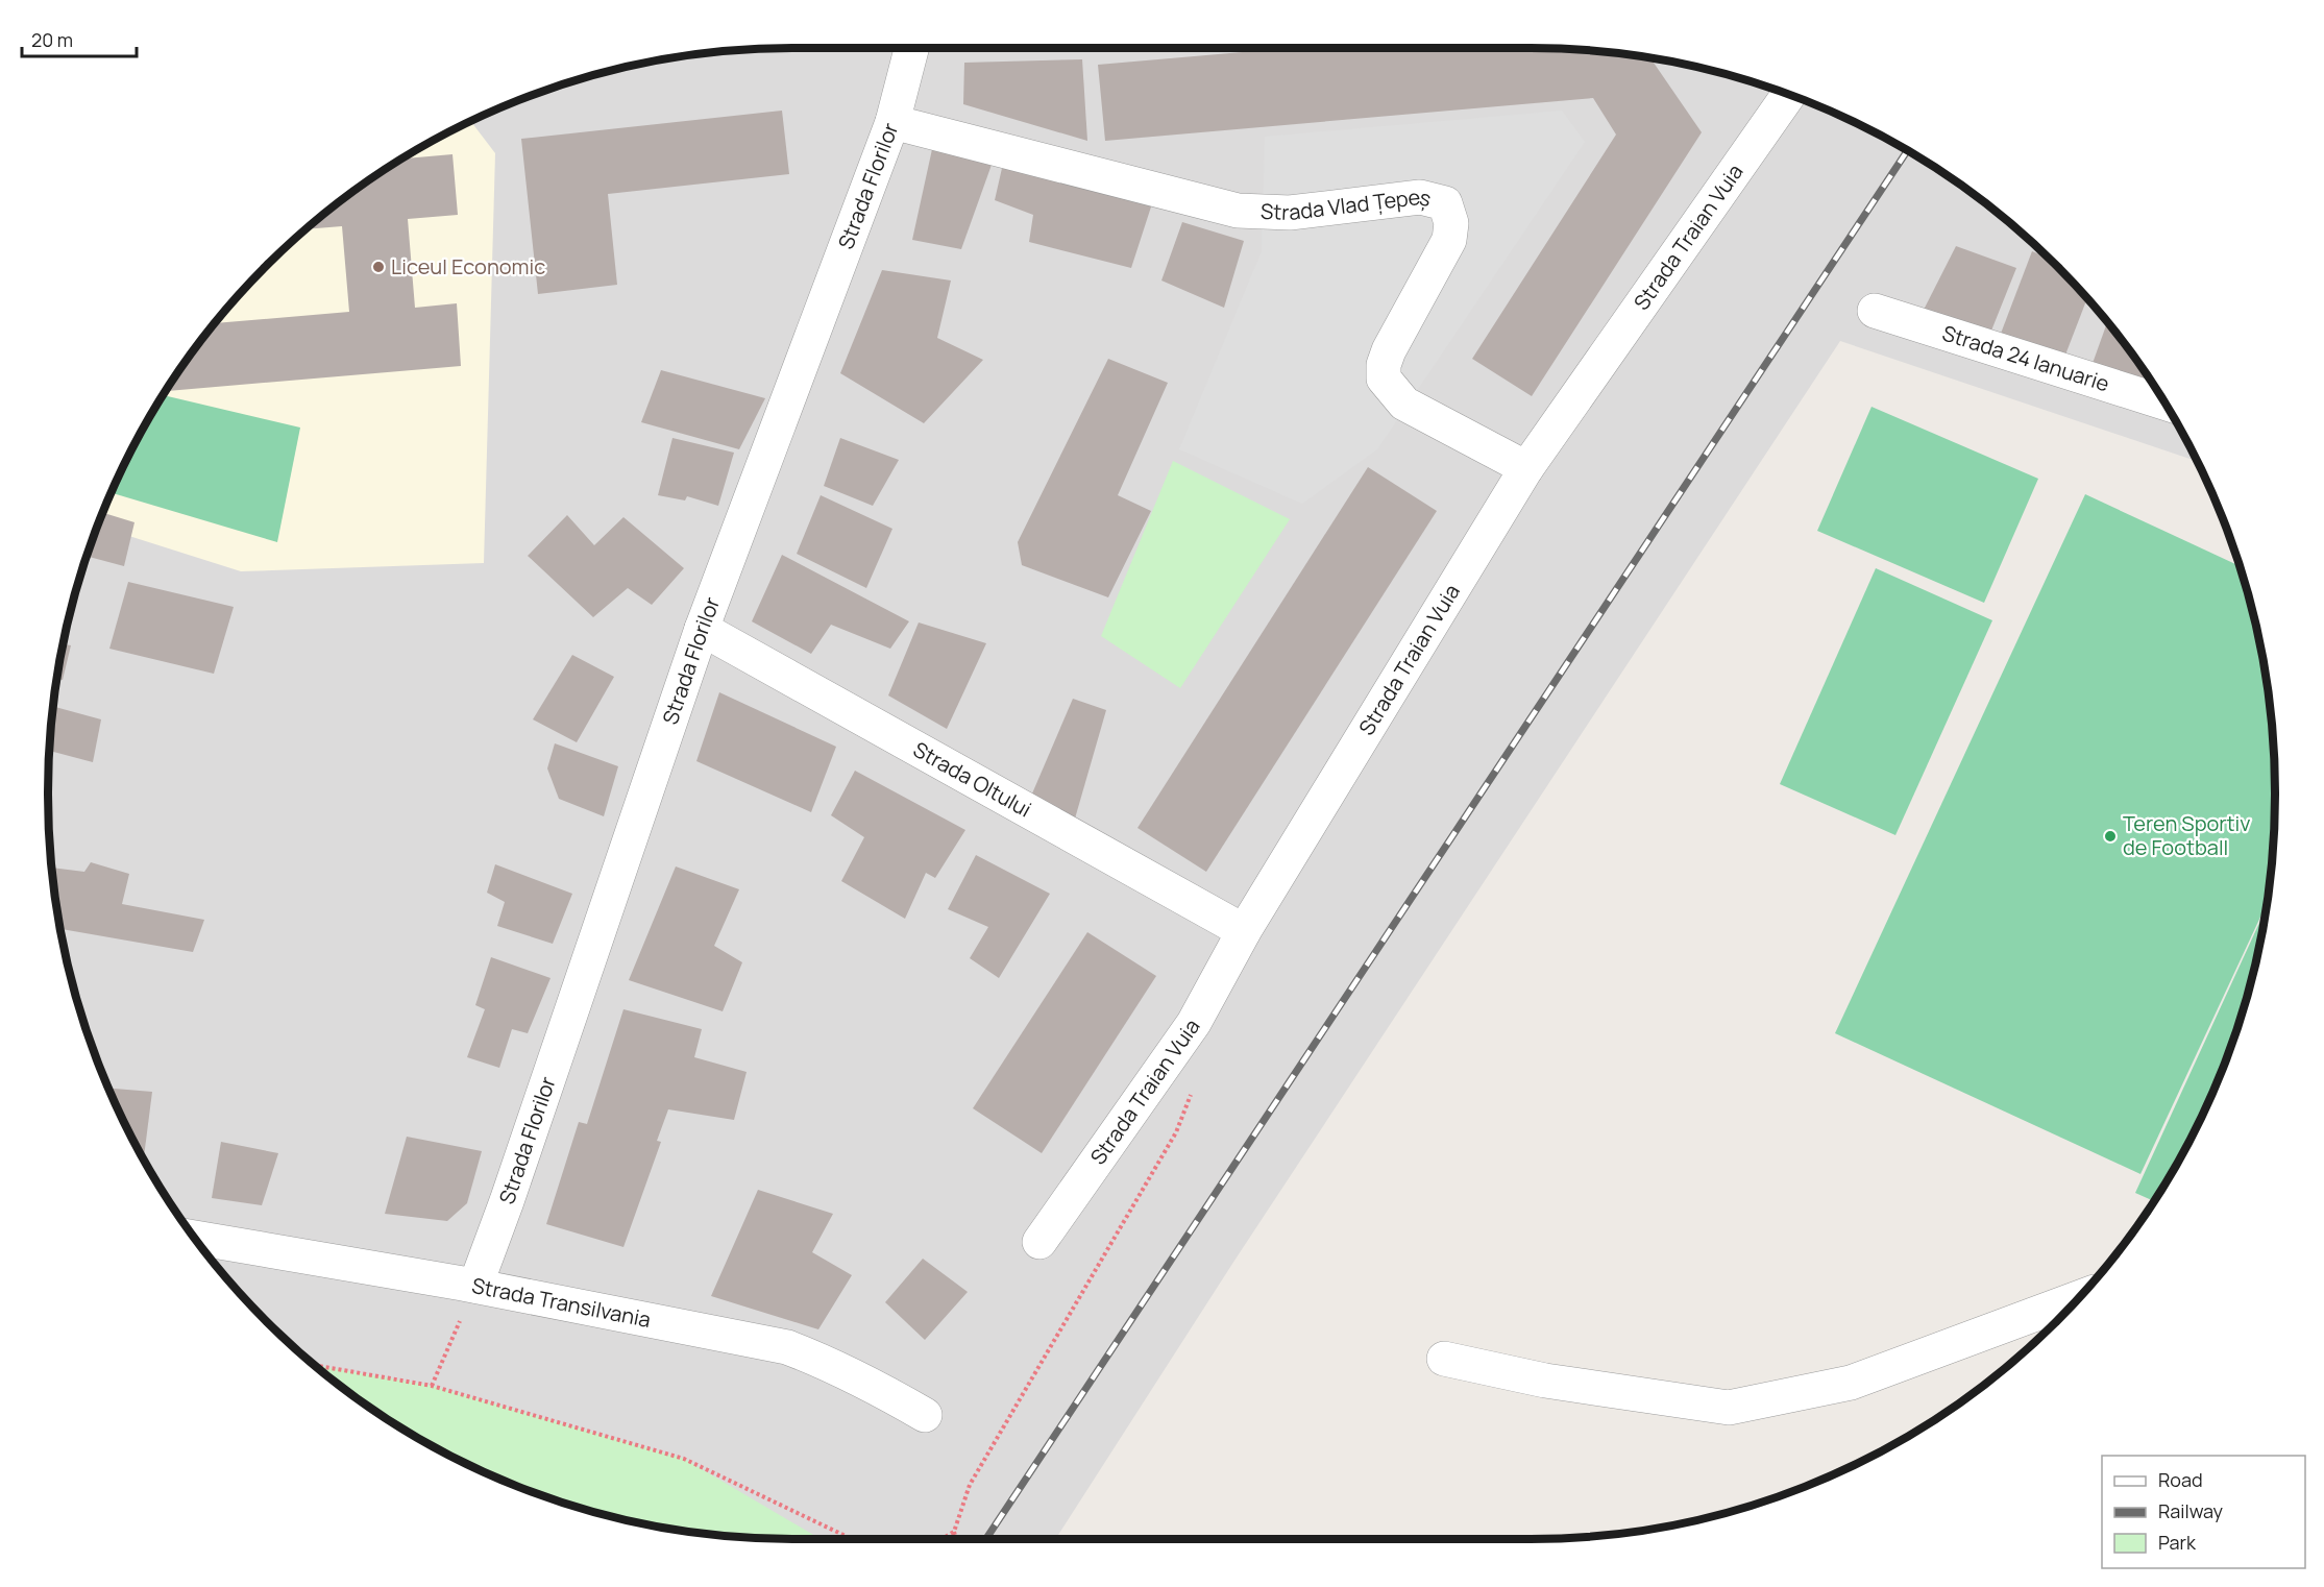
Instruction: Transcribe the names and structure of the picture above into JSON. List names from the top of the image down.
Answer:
{
  "streets": {
    "street": [
      "Strada Florilor",
      "Strada Vlad Țepeș",
      "Strada Traian Vuia",
      "Strada 24 Ianuarie",
      "Strada Oltului",
      "Strada Transilvania"
    ]
  },
  "crossings": [
    ["Strada Florilor", "Strada Vlad Țepeș"],
    ["Strada Florilor", "Strada Oltului"],
    ["Strada Florilor", "Strada Transilvania"],
    ["Strada Vlad Țepeș", "Strada Traian Vuia"],
    ["Strada Traian Vuia", "Strada Oltului"]
  ],
  "places": ["Liceul Economic", "Teren Sportiv de Football"],
  "legend": ["Road", "Railway", "Park"],
  "scale_bar": "20 m"
}
